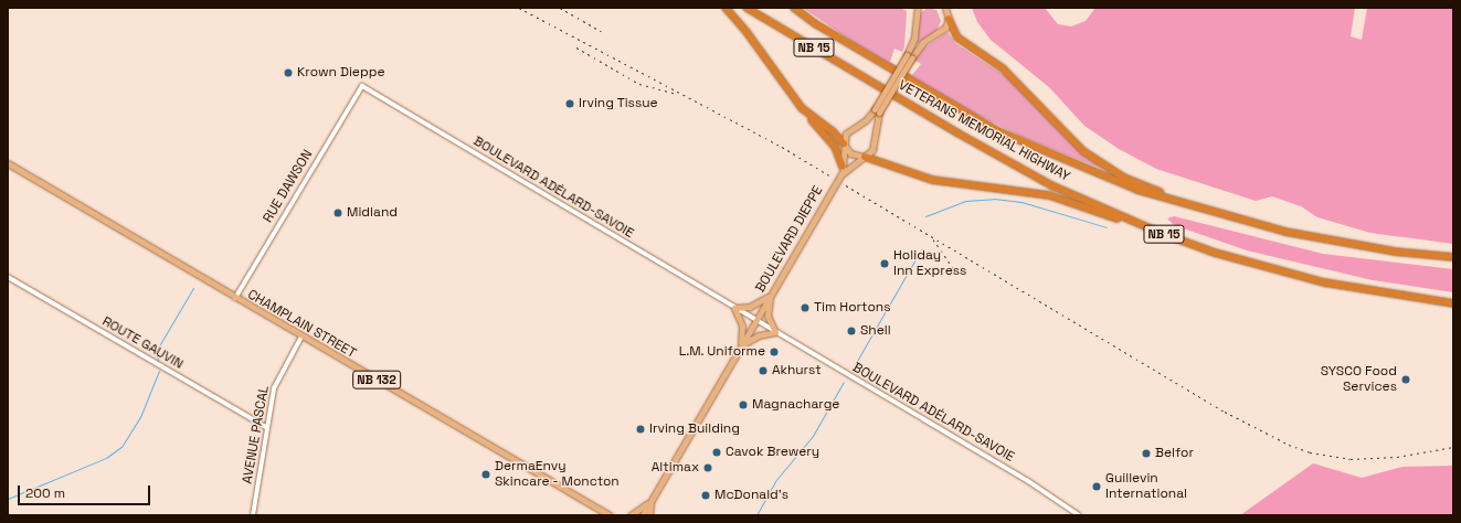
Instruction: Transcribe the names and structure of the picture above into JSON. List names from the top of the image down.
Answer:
{
  "streets": {
    "highway": ["NB 15", "VETERANS MEMORIAL HIGHWAY"],
    "main road": ["BOULEVARD DIEPPE", "CHAMPLAIN STREET", "NB 132"],
    "street": [
      "RUE DAWSON",
      "BOULEVARD ADÉLARD-SAVOIE",
      "ROUTE GAUVIN",
      "AVENUE PASCAL"
    ]
  },
  "crossings": [
    ["RUE DAWSON", "BOULEVARD ADÉLARD-SAVOIE"],
    ["RUE DAWSON", "CHAMPLAIN STREET"],
    ["BOULEVARD ADÉLARD-SAVOIE", "BOULEVARD DIEPPE"],
    ["CHAMPLAIN STREET", "AVENUE PASCAL"],
    ["ROUTE GAUVIN", "AVENUE PASCAL"]
  ],
  "places": [
    "Krown Dieppe",
    "Irving Tissue",
    "Midland",
    "Holiday Inn Express",
    "Tim Hortons",
    "Shell",
    "L.M. Uniforme",
    "Akhurst",
    "SYSCO Food Services",
    "Magnacharge",
    "Irving Building",
    "Cavok Brewery",
    "Belfor",
    "Altimax",
    "DermaEnvy Skincare - Moncton",
    "Guillevin International",
    "McDonald's"
  ],
  "scale_bar": "200 m"
}
